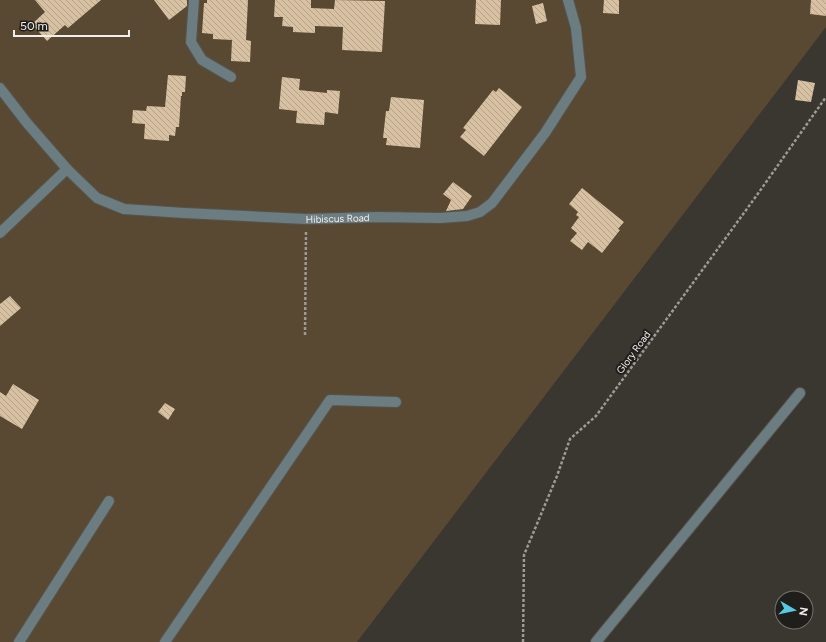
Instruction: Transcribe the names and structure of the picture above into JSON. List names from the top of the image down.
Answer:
{
  "streets": {
    "street": ["Hibiscus Road"],
    "path": ["Glory Road"]
  },
  "scale_bar": "50 m",
  "north": "right"
}
